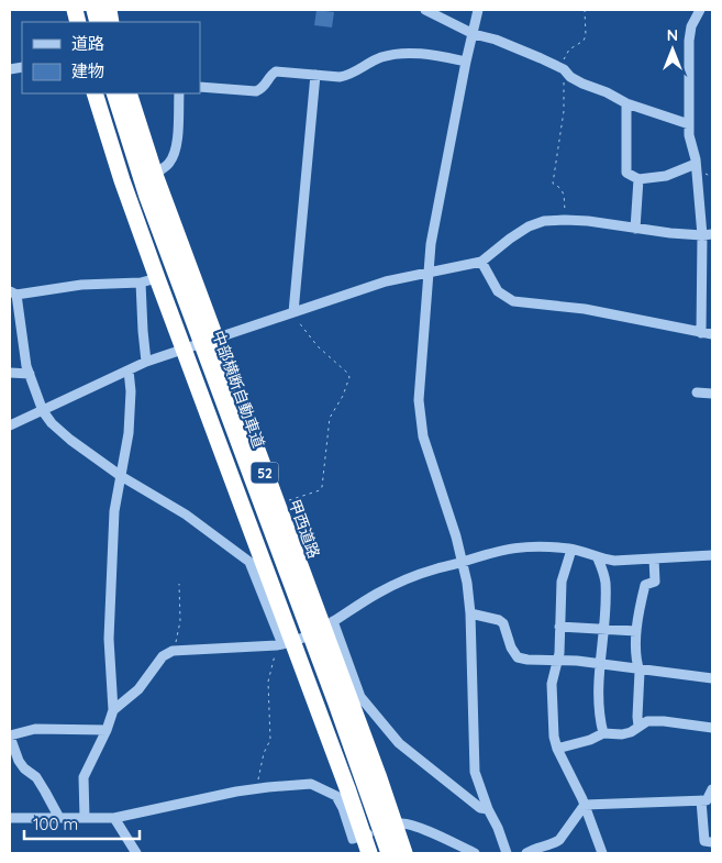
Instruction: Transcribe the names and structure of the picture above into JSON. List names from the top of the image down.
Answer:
{
  "streets": {
    "highway": ["中部横断自動車道", "52", "甲西道路"]
  },
  "legend": ["道路", "建物"],
  "scale_bar": "100 m",
  "north": "top"
}
